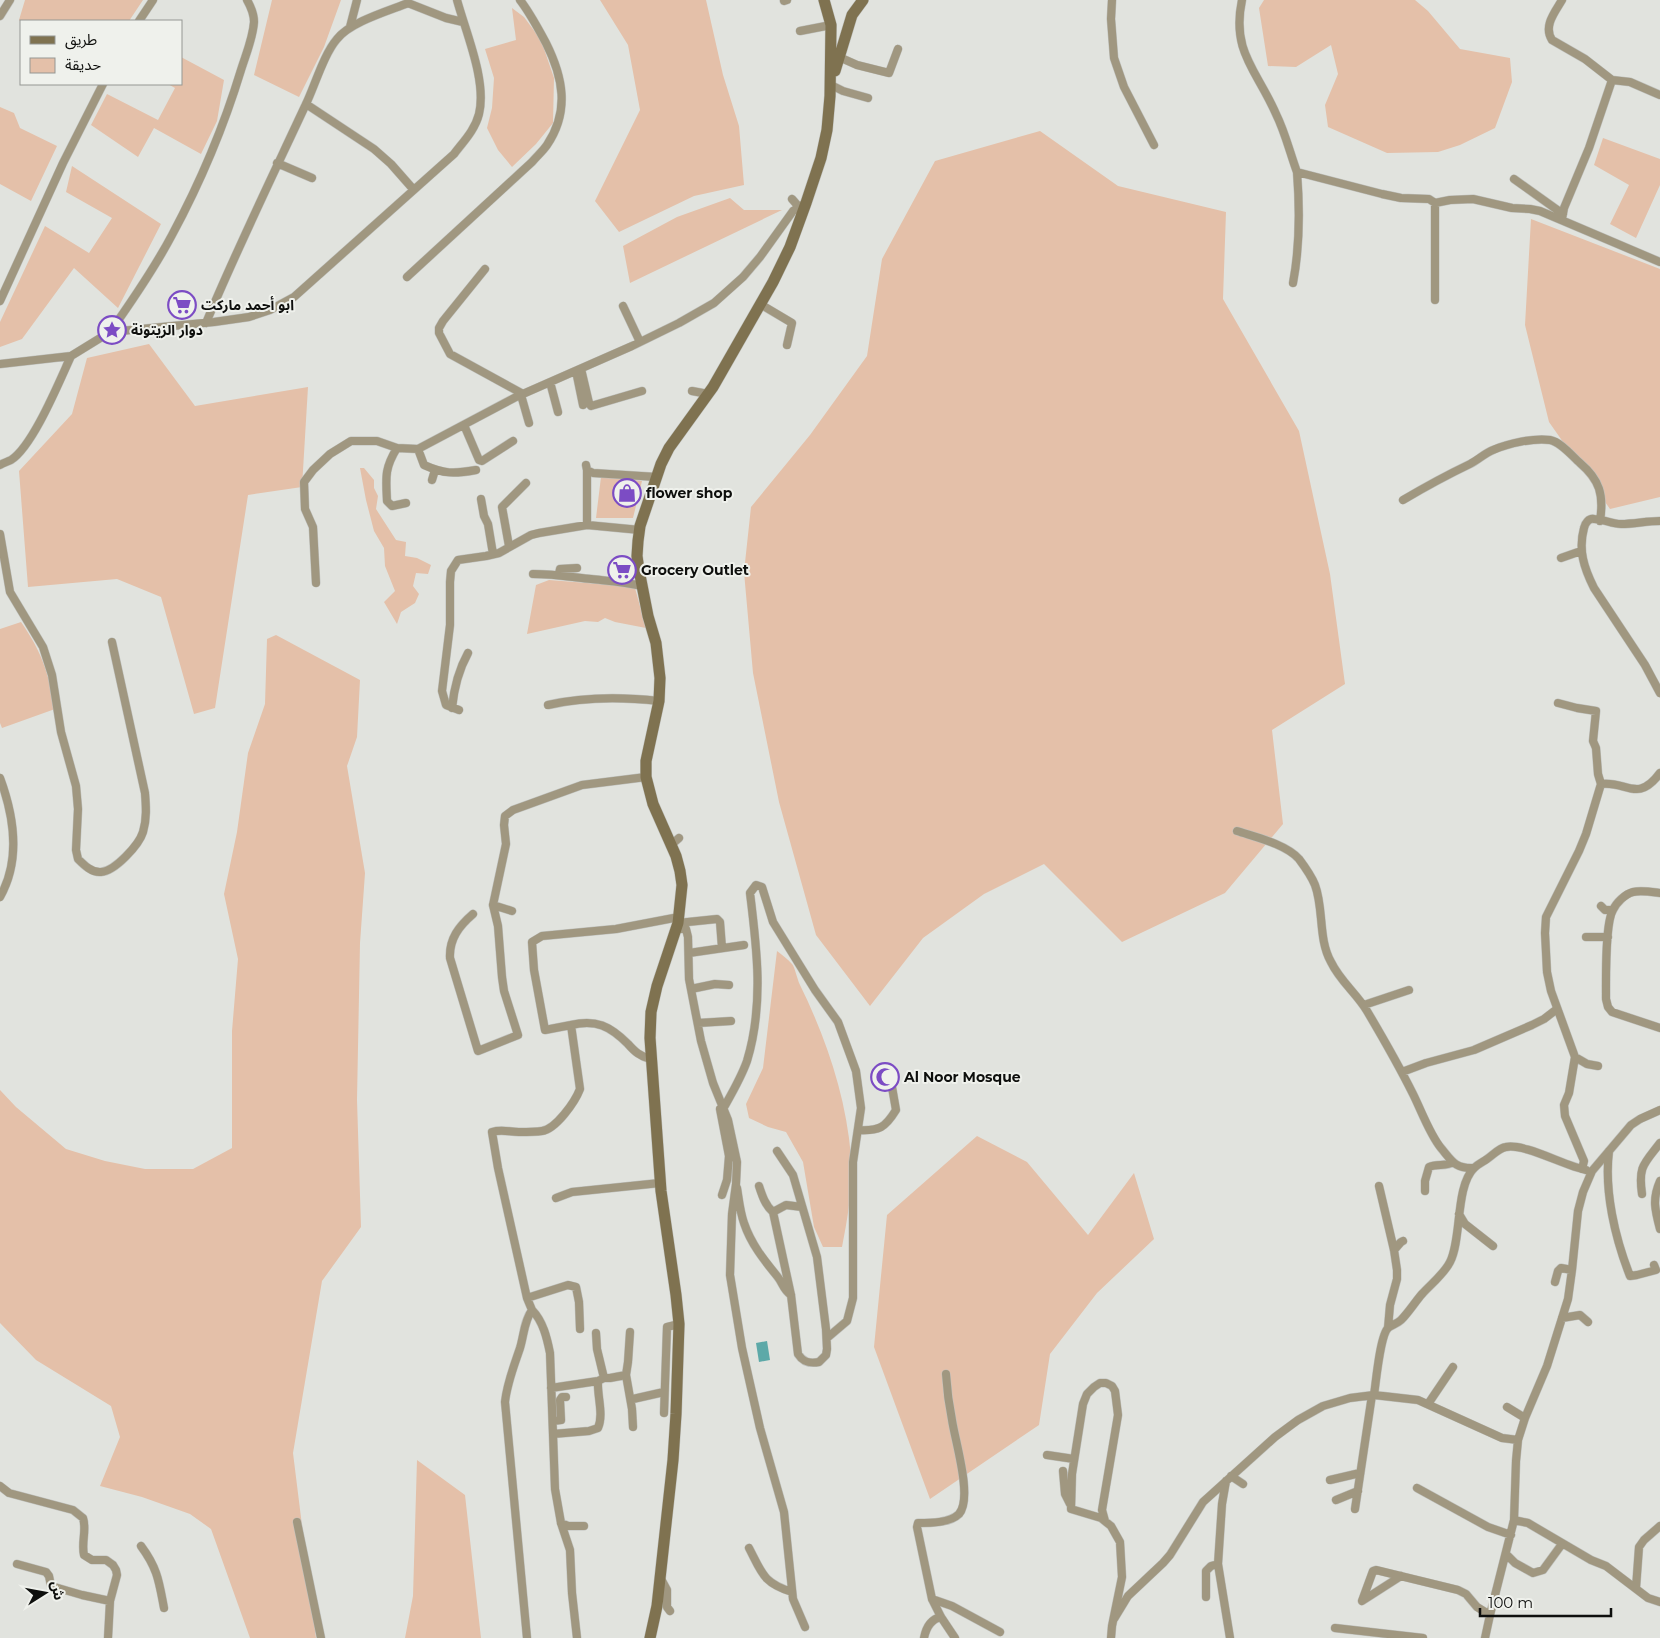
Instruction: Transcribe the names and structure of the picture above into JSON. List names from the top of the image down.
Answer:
{
  "places": {
    "supermarket": ["ابو أحمد ماركت", "Grocery Outlet"],
    "place": ["دوار الزيتونة"],
    "shop": ["flower shop"],
    "mosque": ["Al Noor Mosque"]
  },
  "legend": ["طريق", "حديقة"],
  "scale_bar": "100 m",
  "north": "right"
}
